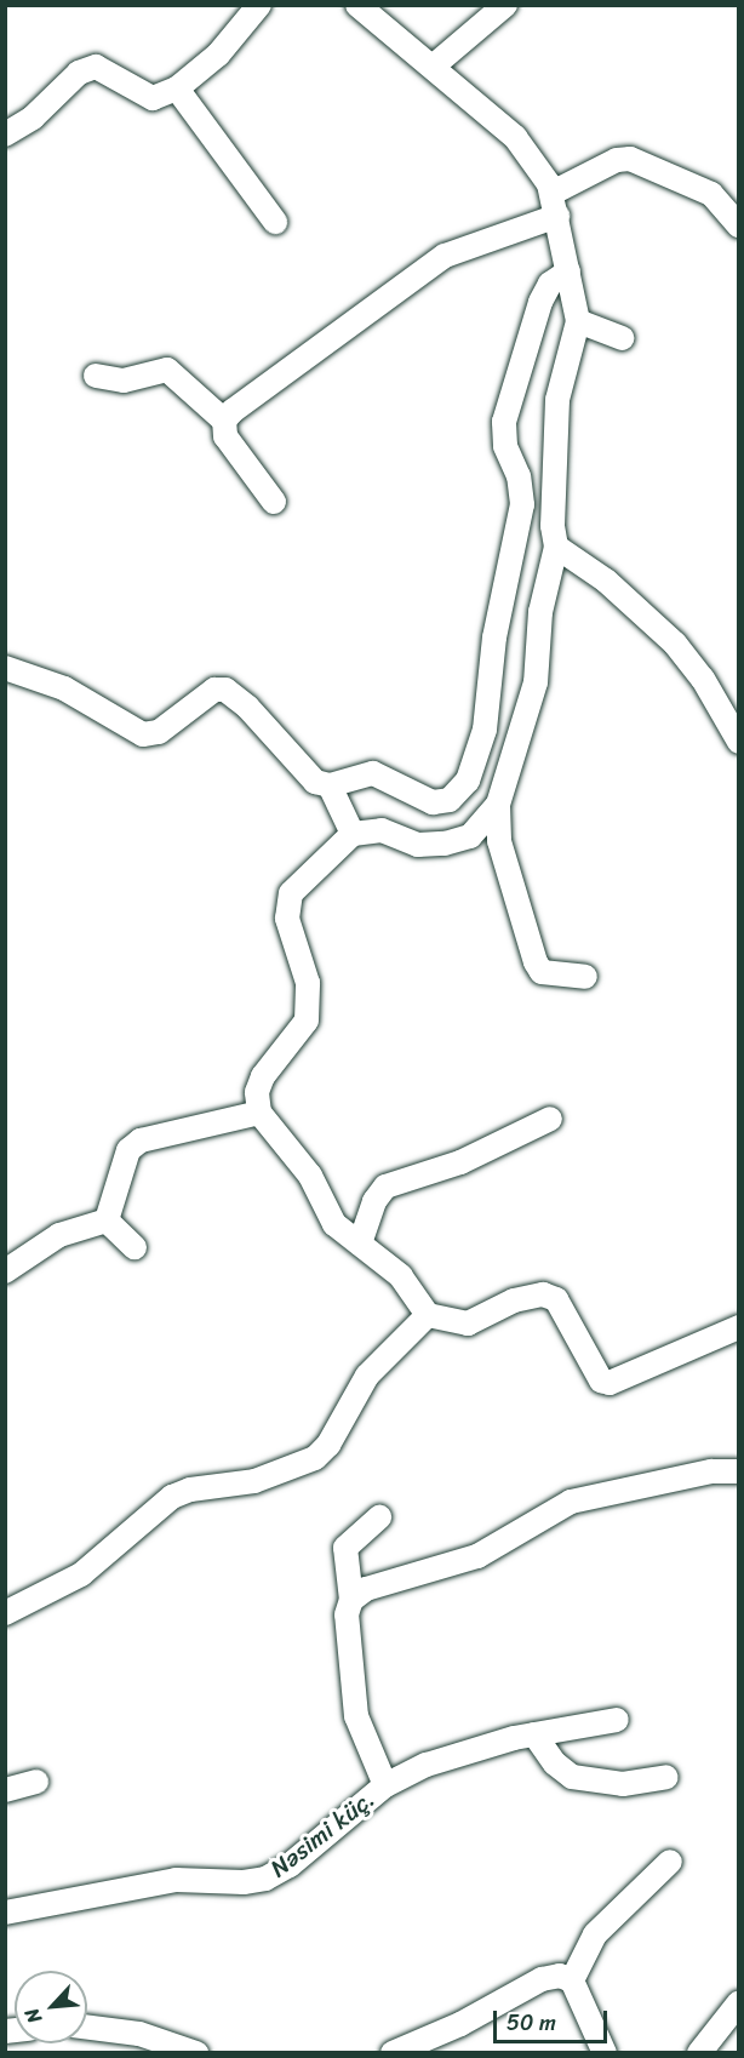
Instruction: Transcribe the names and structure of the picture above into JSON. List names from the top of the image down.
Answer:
{
  "streets": {
    "street": ["Nəsimi küç."]
  },
  "scale_bar": "50 m",
  "north": "bottom left"
}
